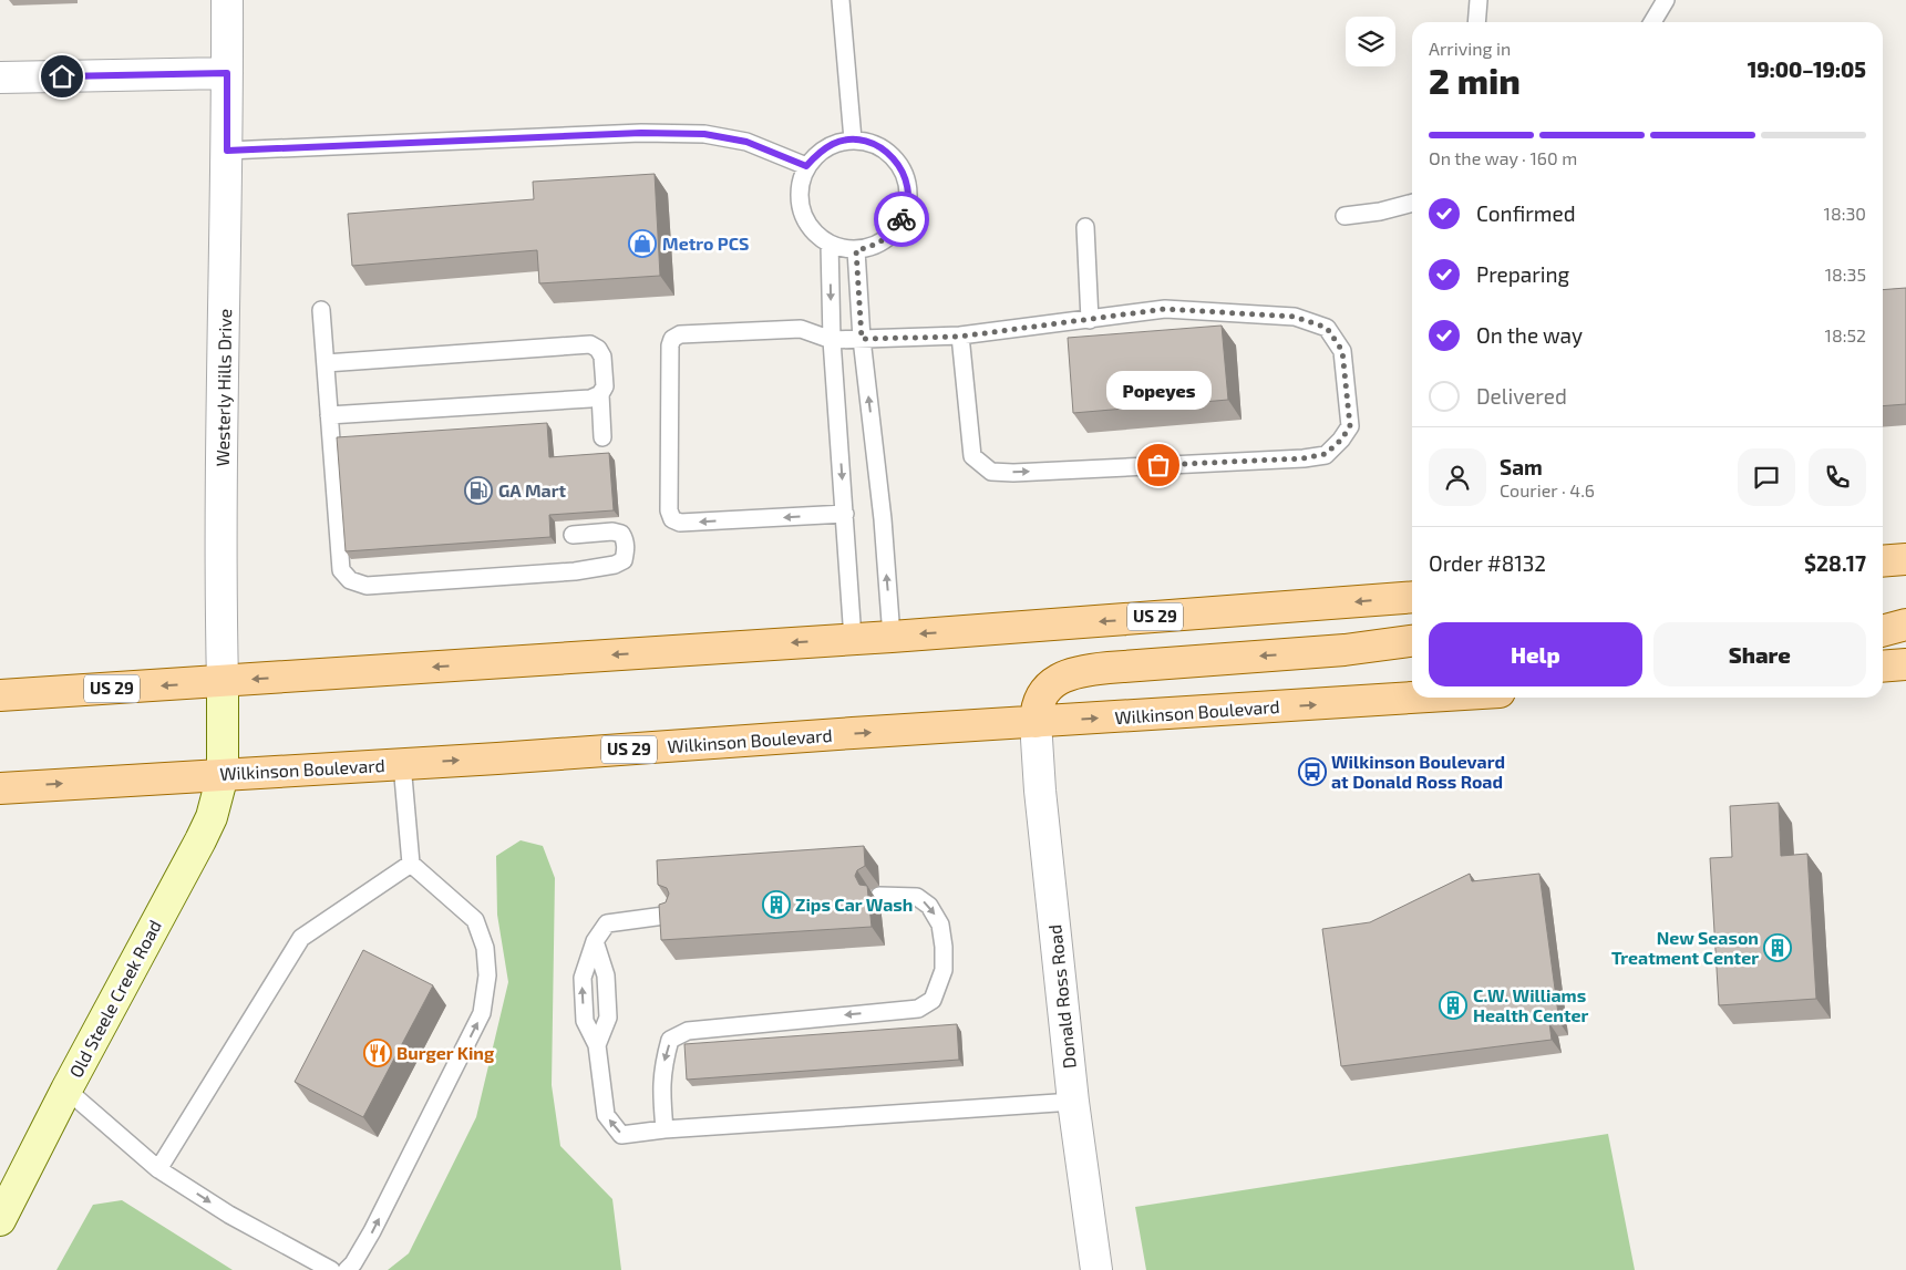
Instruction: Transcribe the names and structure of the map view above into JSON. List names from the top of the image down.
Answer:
{
  "streets": {
    "main road": [
      "Westerly Hills Drive",
      "US 29",
      "Wilkinson Boulevard",
      "Old Steele Creek Road"
    ],
    "street": ["Donald Ross Road"]
  },
  "crossings": [
    ["Westerly Hills Drive", "US 29"],
    ["Westerly Hills Drive", "Wilkinson Boulevard"],
    ["Westerly Hills Drive", "Old Steele Creek Road"],
    ["Wilkinson Boulevard", "Donald Ross Road"],
    ["Wilkinson Boulevard", "Old Steele Creek Road"]
  ],
  "places": {
    "shop": ["Metro PCS"],
    "other": ["Popeyes"],
    "fuel station": ["GA Mart"],
    "bus stop": ["Wilkinson Boulevard at Donald Ross Road"],
    "building": ["Zips Car Wash", "New Season Treatment Center", "C.W. Williams Health Center"],
    "restaurant": ["Burger King"]
  },
  "page": {
    "heading": ["2 min", "Arriving in", "19:00–19:05"],
    "panel": [
      "Sam",
      "Courier · 4.6",
      "Order #8132",
      "$28.17"
    ],
    "bar": "On the way · 160 m",
    "list": [
      ["Confirmed", "18:30"],
      ["Preparing", "18:35"],
      ["On the way", "18:52"],
      "Delivered"
    ],
    "bubble": "Popeyes",
    "buttons": ["Help", "Share"]
  }
}
